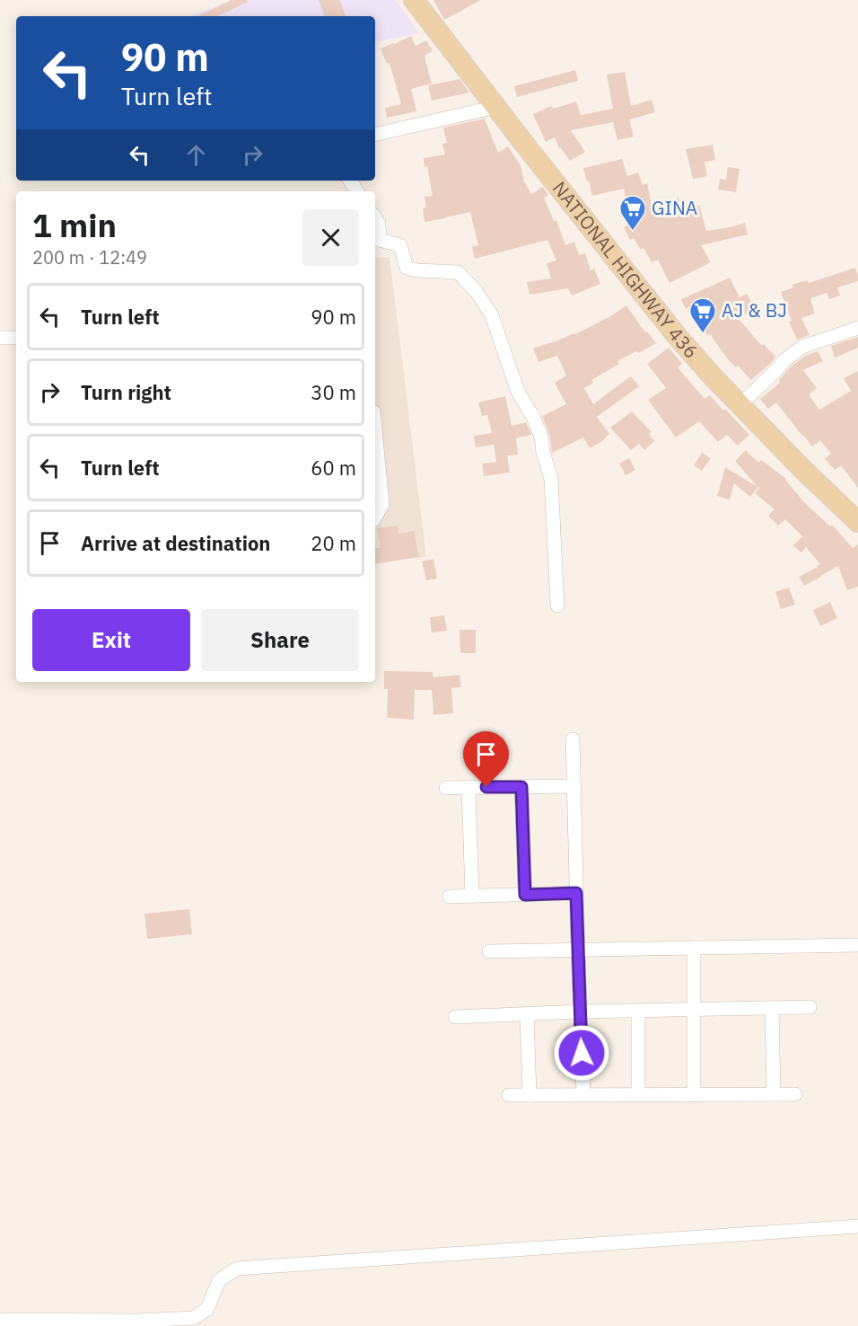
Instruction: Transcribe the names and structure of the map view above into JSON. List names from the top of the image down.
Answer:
{
  "streets": {
    "main road": ["NATIONAL HIGHWAY 436"]
  },
  "places": {
    "supermarket": ["GINA", "AJ & BJ"]
  },
  "page": {
    "turn": ["90 m", "Turn left"],
    "heading": ["1 min", "200 m · 12:49"],
    "list": [
      {
        "name": "Turn left",
        "value": "90 m"
      },
      {
        "name": "Turn right",
        "value": "30 m"
      },
      {
        "name": "Turn left",
        "value": "60 m"
      },
      {
        "name": "Arrive at destination",
        "value": "20 m"
      }
    ],
    "buttons": ["Exit", "Share"]
  }
}
